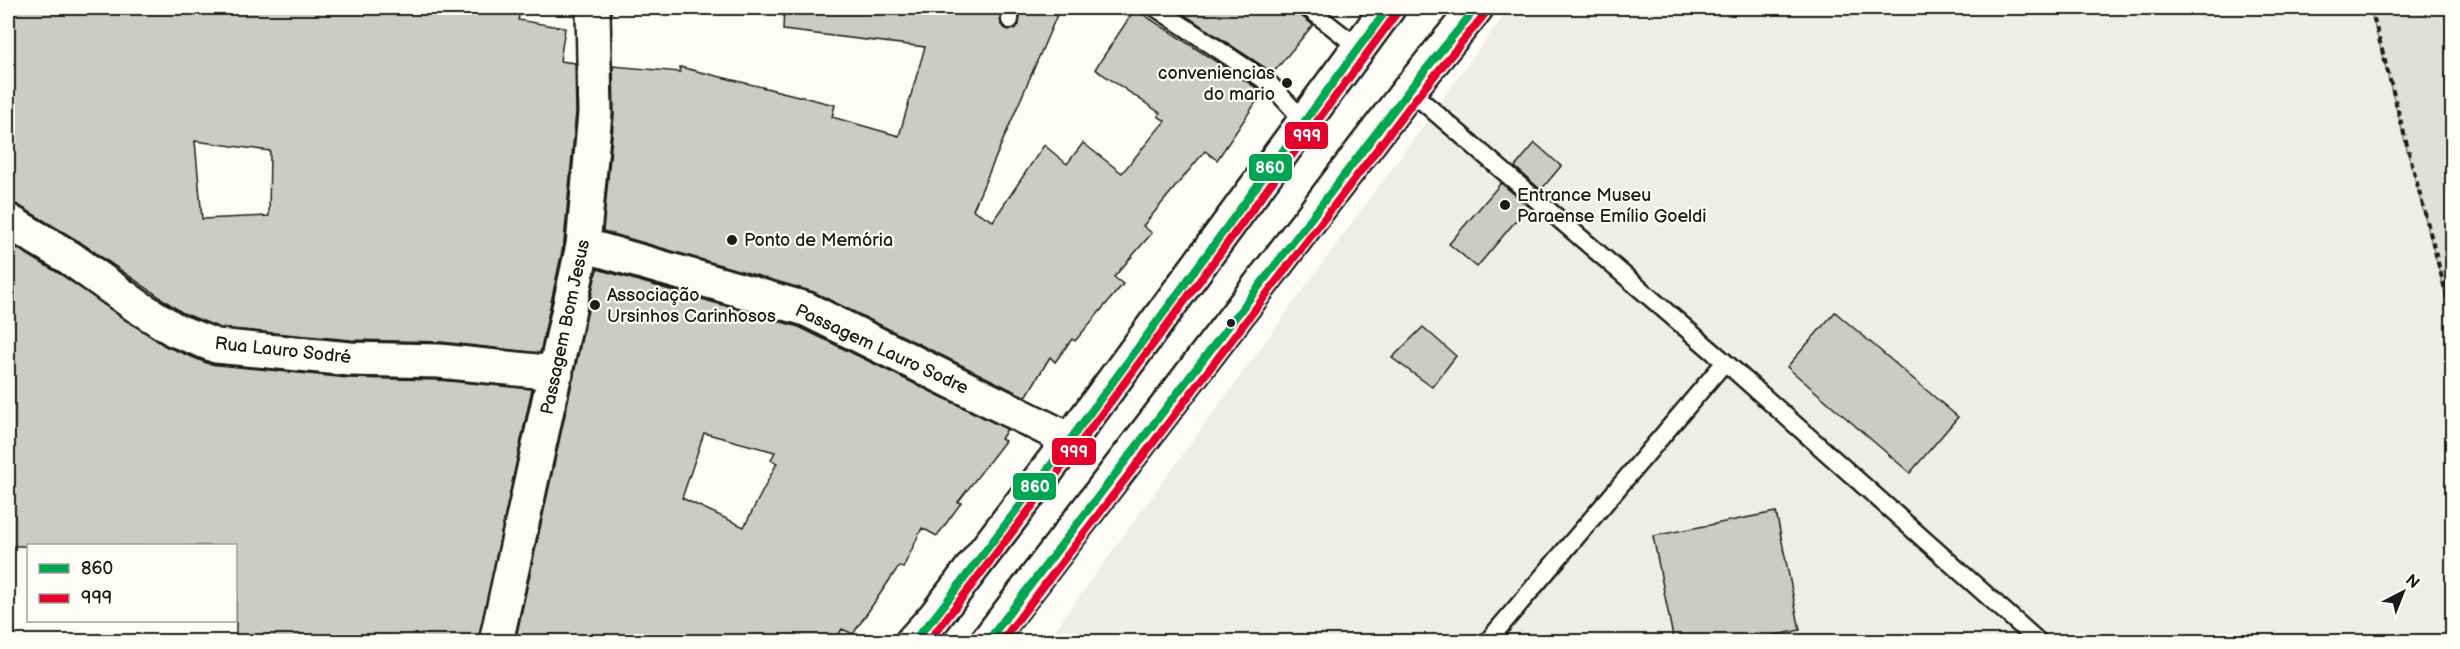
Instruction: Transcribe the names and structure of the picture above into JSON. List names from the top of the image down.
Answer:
{
  "streets": {
    "street": ["Passagem Bom Jesus", "Passagem Lauro Sodre", "Rua Lauro Sodré"]
  },
  "crossings": [
    ["Passagem Bom Jesus", "Passagem Lauro Sodre"],
    ["Passagem Bom Jesus", "Rua Lauro Sodré"]
  ],
  "places": [
    "conveniencias do mario",
    "Entrance Museu Paraense Emílio Goeldi",
    "Ponto de Memória",
    "Associação Ursinhos Carinhosos"
  ],
  "lines": ["transit line 860", "transit line 999"],
  "legend": ["860", "999"],
  "north": "top right"
}
